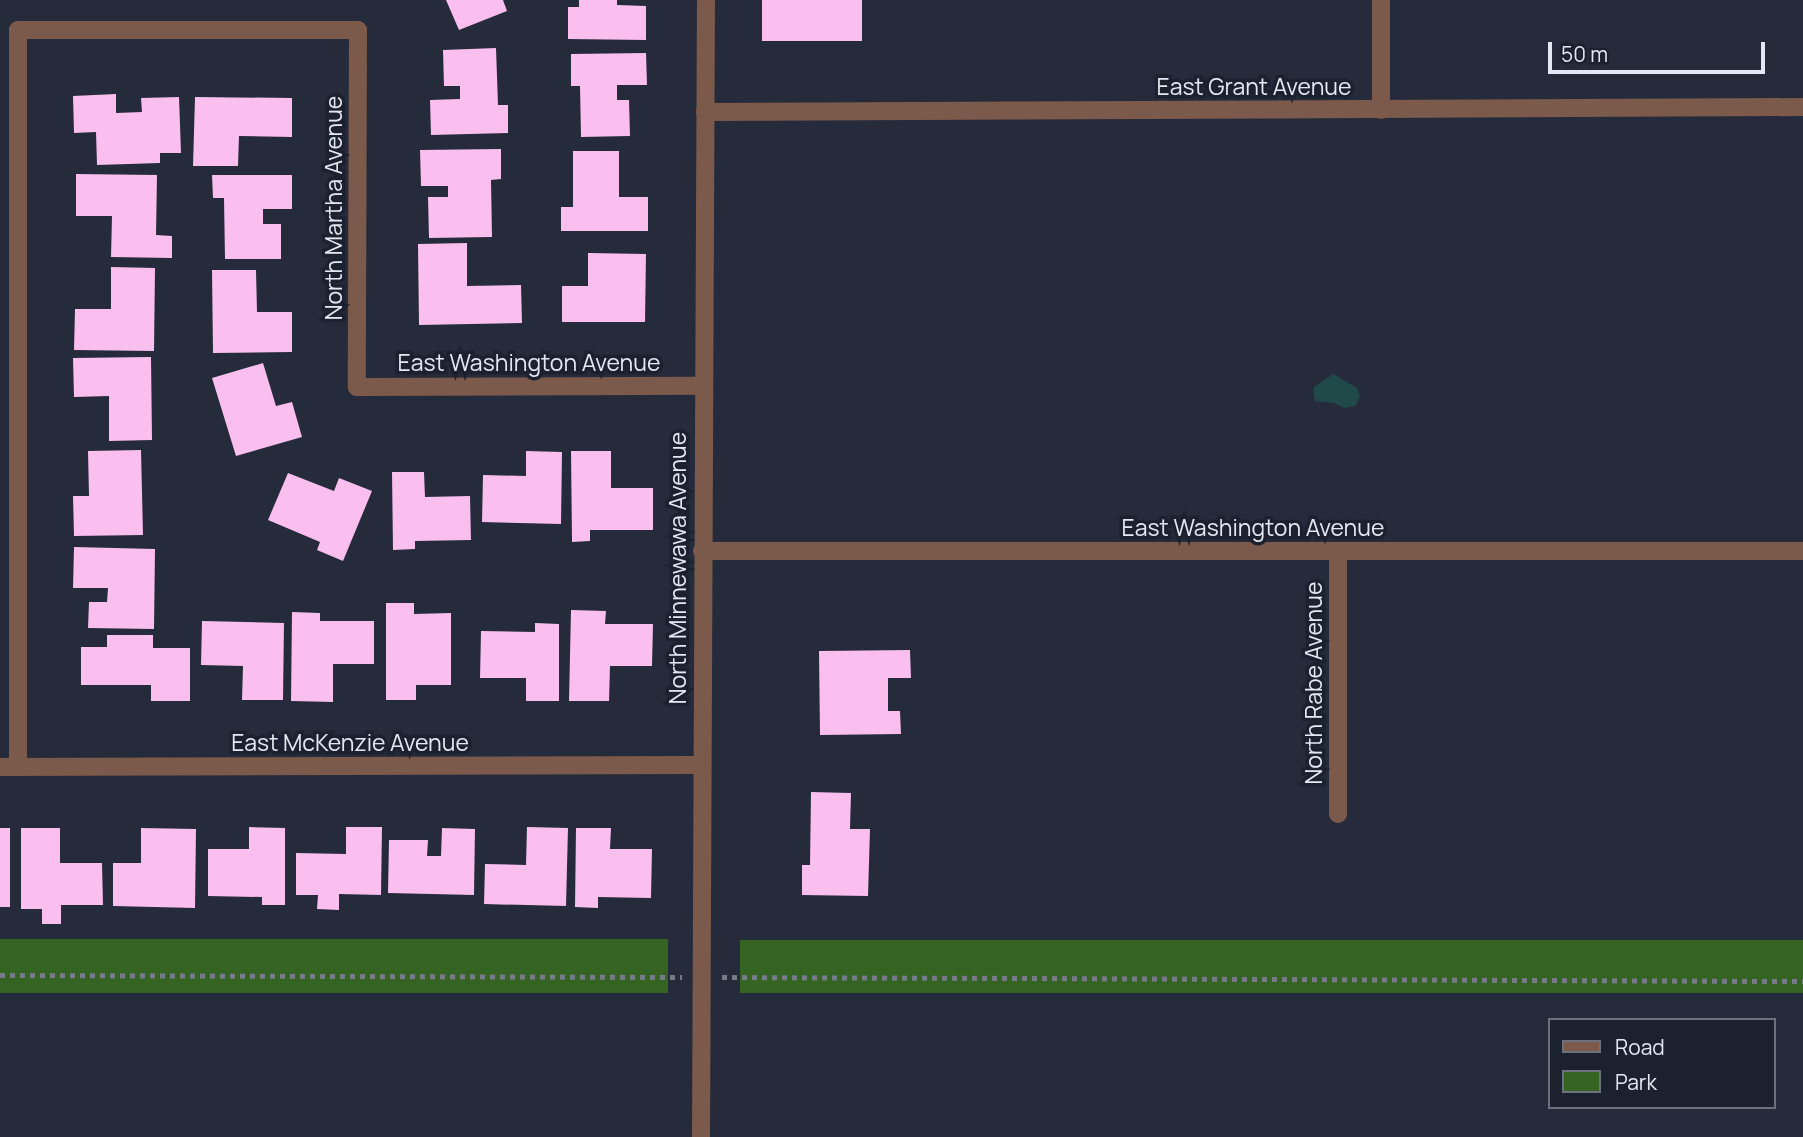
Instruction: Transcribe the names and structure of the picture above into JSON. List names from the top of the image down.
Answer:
{
  "streets": {
    "street": [
      "East Grant Avenue",
      "North Martha Avenue",
      "East Washington Avenue",
      "North Minnewawa Avenue",
      "North Rabe Avenue",
      "East McKenzie Avenue"
    ]
  },
  "crossings": [
    ["East Grant Avenue", "North Minnewawa Avenue"],
    ["North Martha Avenue", "East Washington Avenue"],
    ["North Martha Avenue", "East McKenzie Avenue"],
    ["East Washington Avenue", "North Minnewawa Avenue"],
    ["East Washington Avenue", "North Rabe Avenue"],
    ["North Minnewawa Avenue", "East McKenzie Avenue"]
  ],
  "legend": ["Road", "Park"],
  "scale_bar": "50 m"
}
